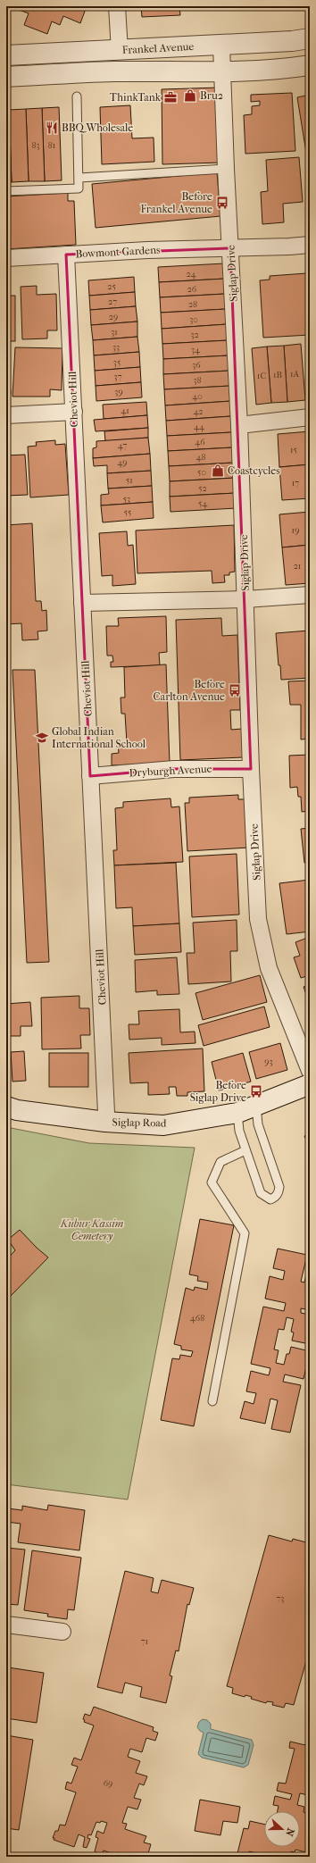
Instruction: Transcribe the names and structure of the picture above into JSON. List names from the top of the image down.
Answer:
{
  "streets": {
    "street": [
      "Frankel Avenue",
      "Bowmont Gardens",
      "Siglap Drive",
      "Cheviot Hill",
      "Dryburgh Avenue",
      "Siglap Road"
    ]
  },
  "crossings": [
    ["Frankel Avenue", "Siglap Drive"],
    ["Bowmont Gardens", "Siglap Drive"],
    ["Bowmont Gardens", "Cheviot Hill"],
    ["Siglap Drive", "Dryburgh Avenue"],
    ["Cheviot Hill", "Dryburgh Avenue"],
    ["Cheviot Hill", "Siglap Road"]
  ],
  "parks": ["Kubur Kassim Cemetery"],
  "places": {
    "shop": ["Bru2", "Coastcycles"],
    "office": ["ThinkTank"],
    "restaurant": ["BBQ Wholesale"],
    "bus stop": ["Before Frankel Avenue", "Before Carlton Avenue", "Before Siglap Drive"],
    "school or university": ["Global Indian International School"]
  },
  "house_numbers": [
    "83",
    "81",
    "24",
    "25",
    "26",
    "27",
    "28",
    "29",
    "30",
    "31",
    "32",
    "33",
    "34",
    "35",
    "36",
    "1A",
    "1B",
    "1C",
    "37",
    "38",
    "39",
    "40",
    "41",
    "42",
    "44",
    "46",
    "47",
    "15",
    "48",
    "49",
    "50",
    "51",
    "17",
    "52",
    "53",
    "54",
    "55",
    "19",
    "21",
    "93",
    "468",
    "73",
    "71",
    "69"
  ],
  "north": "right"
}
